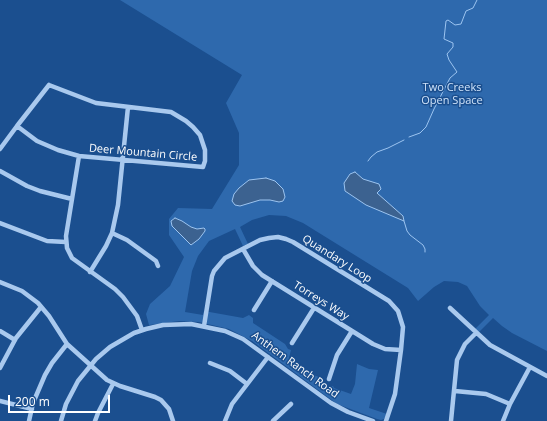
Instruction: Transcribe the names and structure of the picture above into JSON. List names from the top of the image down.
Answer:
{
  "streets": {
    "street": [
      "Deer Mountain Circle",
      "Quandary Loop",
      "Torreys Way",
      "Anthem Ranch Road"
    ]
  },
  "crossings": [
    ["Quandary Loop", "Torreys Way"],
    ["Quandary Loop", "Anthem Ranch Road"]
  ],
  "parks": ["Two Creeks Open Space"],
  "scale_bar": "200 m"
}
